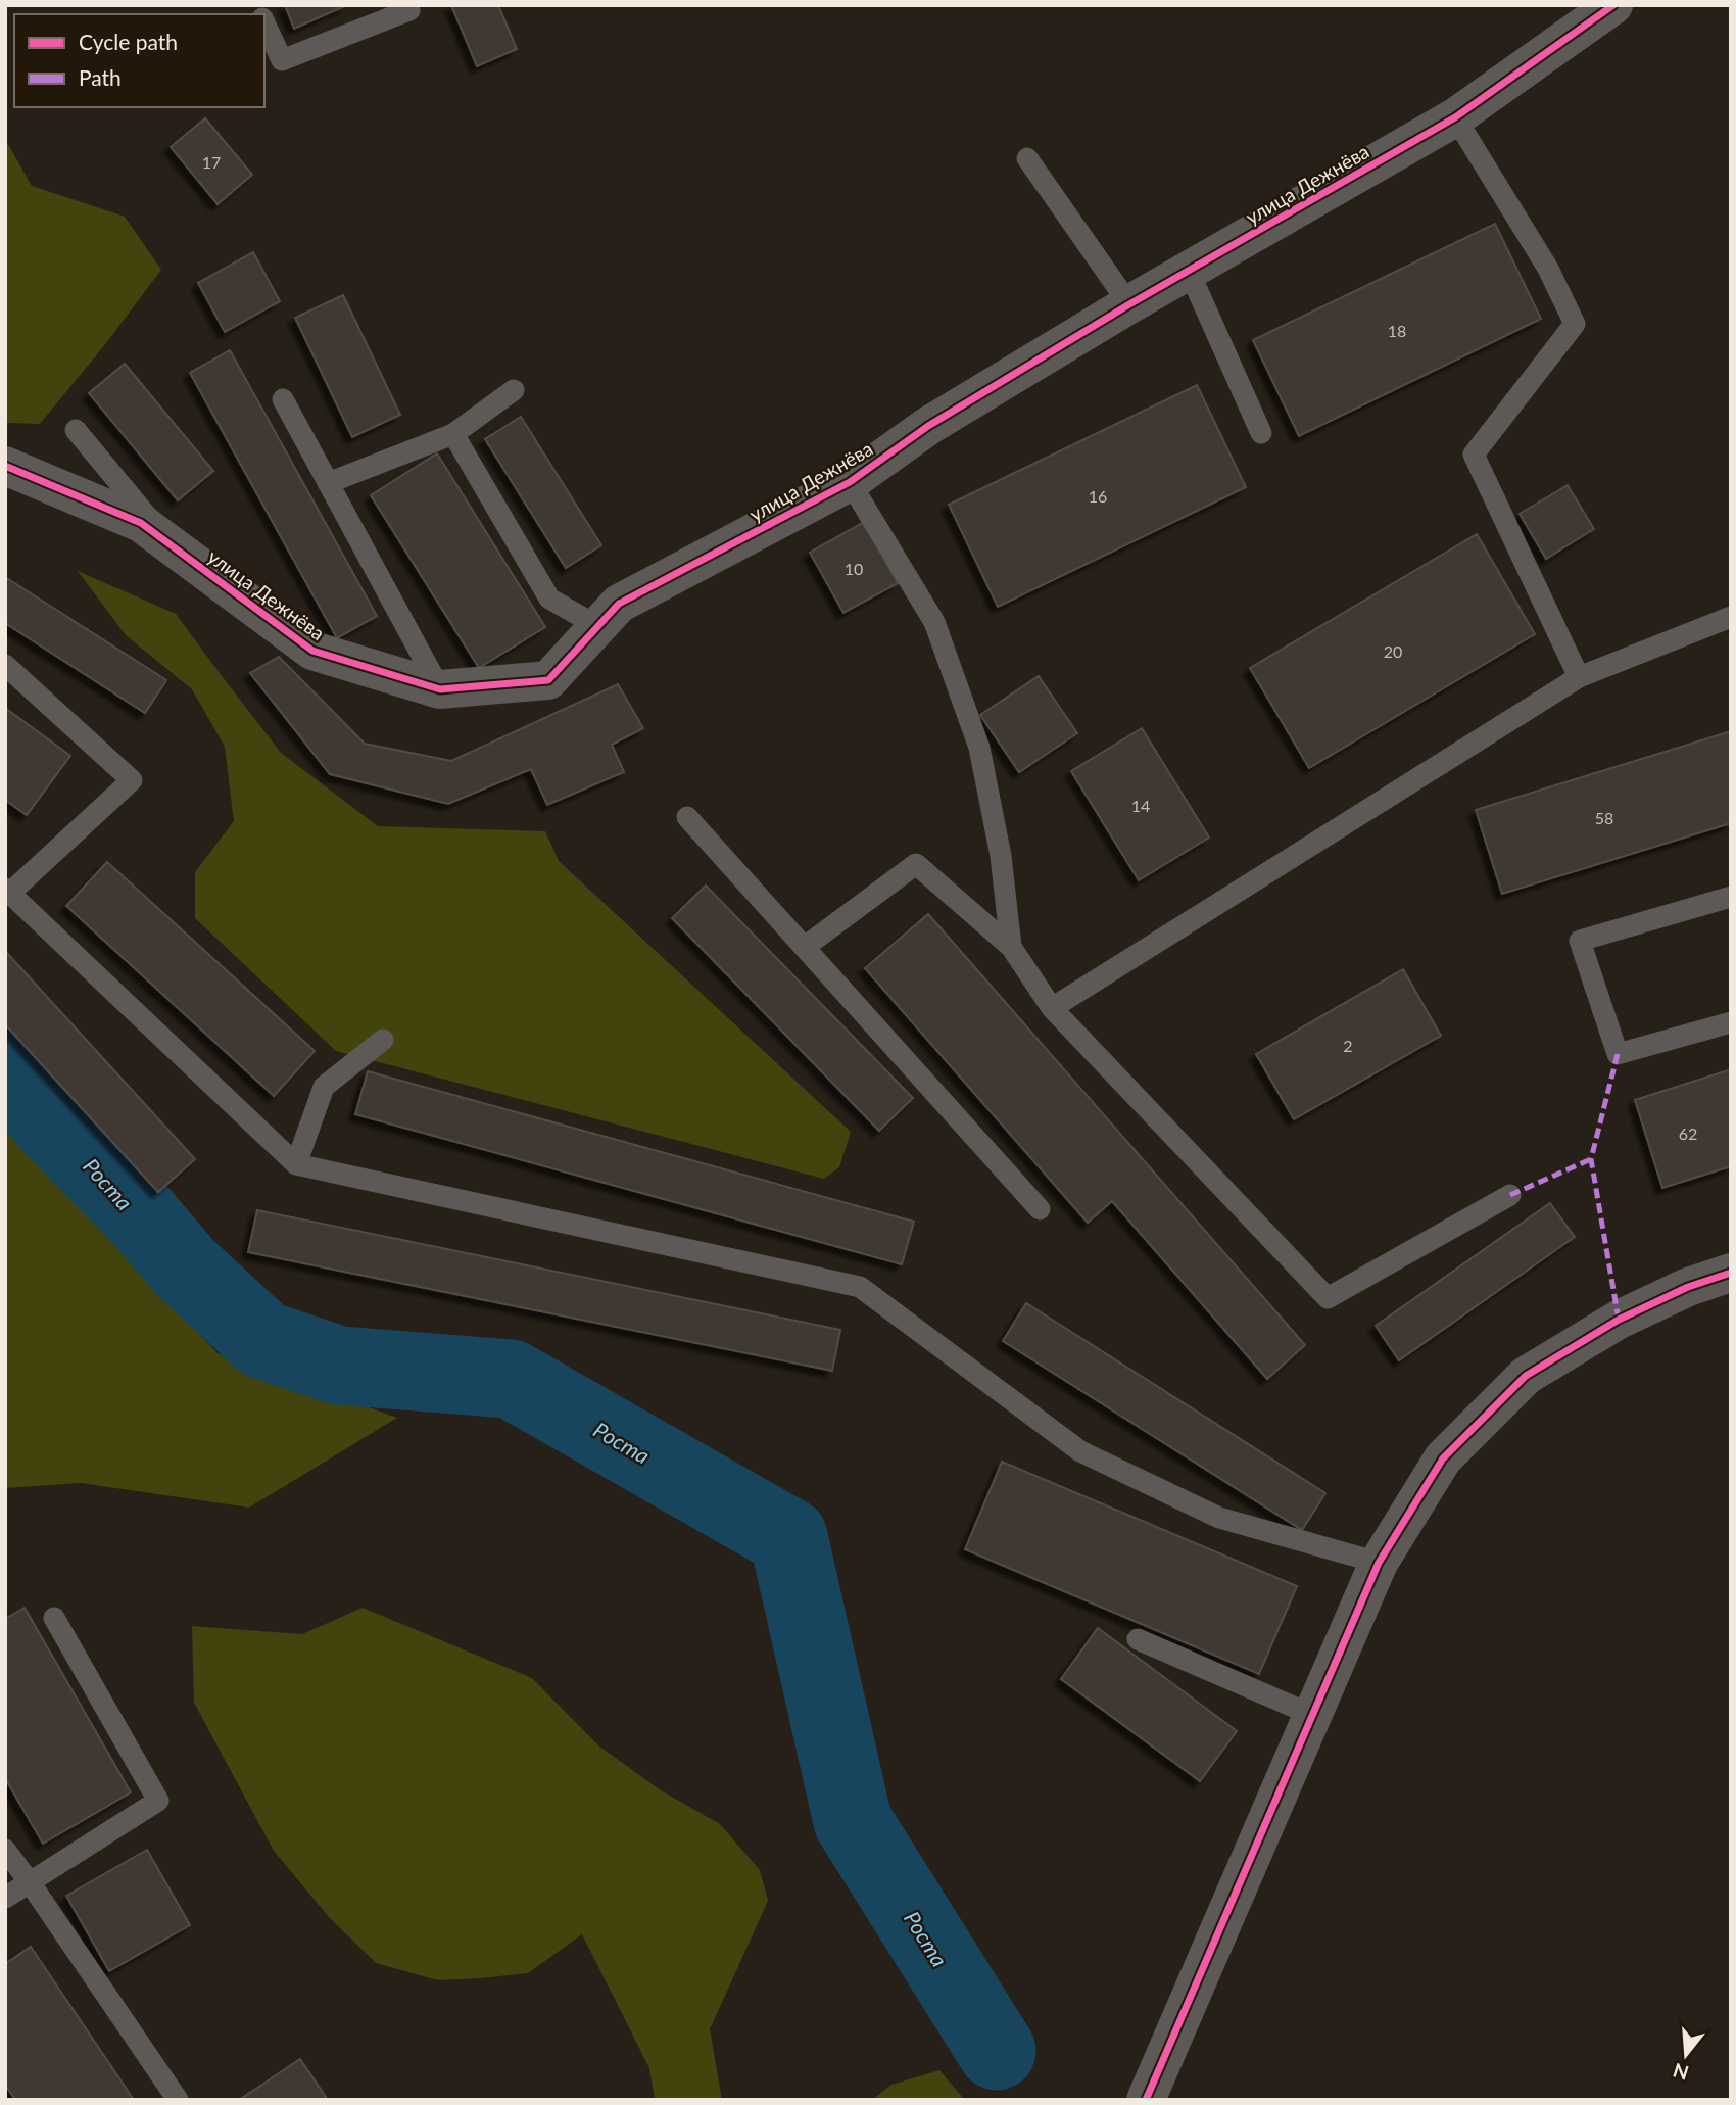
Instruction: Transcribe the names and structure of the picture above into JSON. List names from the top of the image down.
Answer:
{
  "streets": {
    "street": ["улица Дежнёва"]
  },
  "water": ["Роста"],
  "house_numbers": [
    "17",
    "18",
    "16",
    "10",
    "20",
    "14",
    "58",
    "2",
    "62"
  ],
  "legend": ["Cycle path", "Path"],
  "north": "bottom"
}
